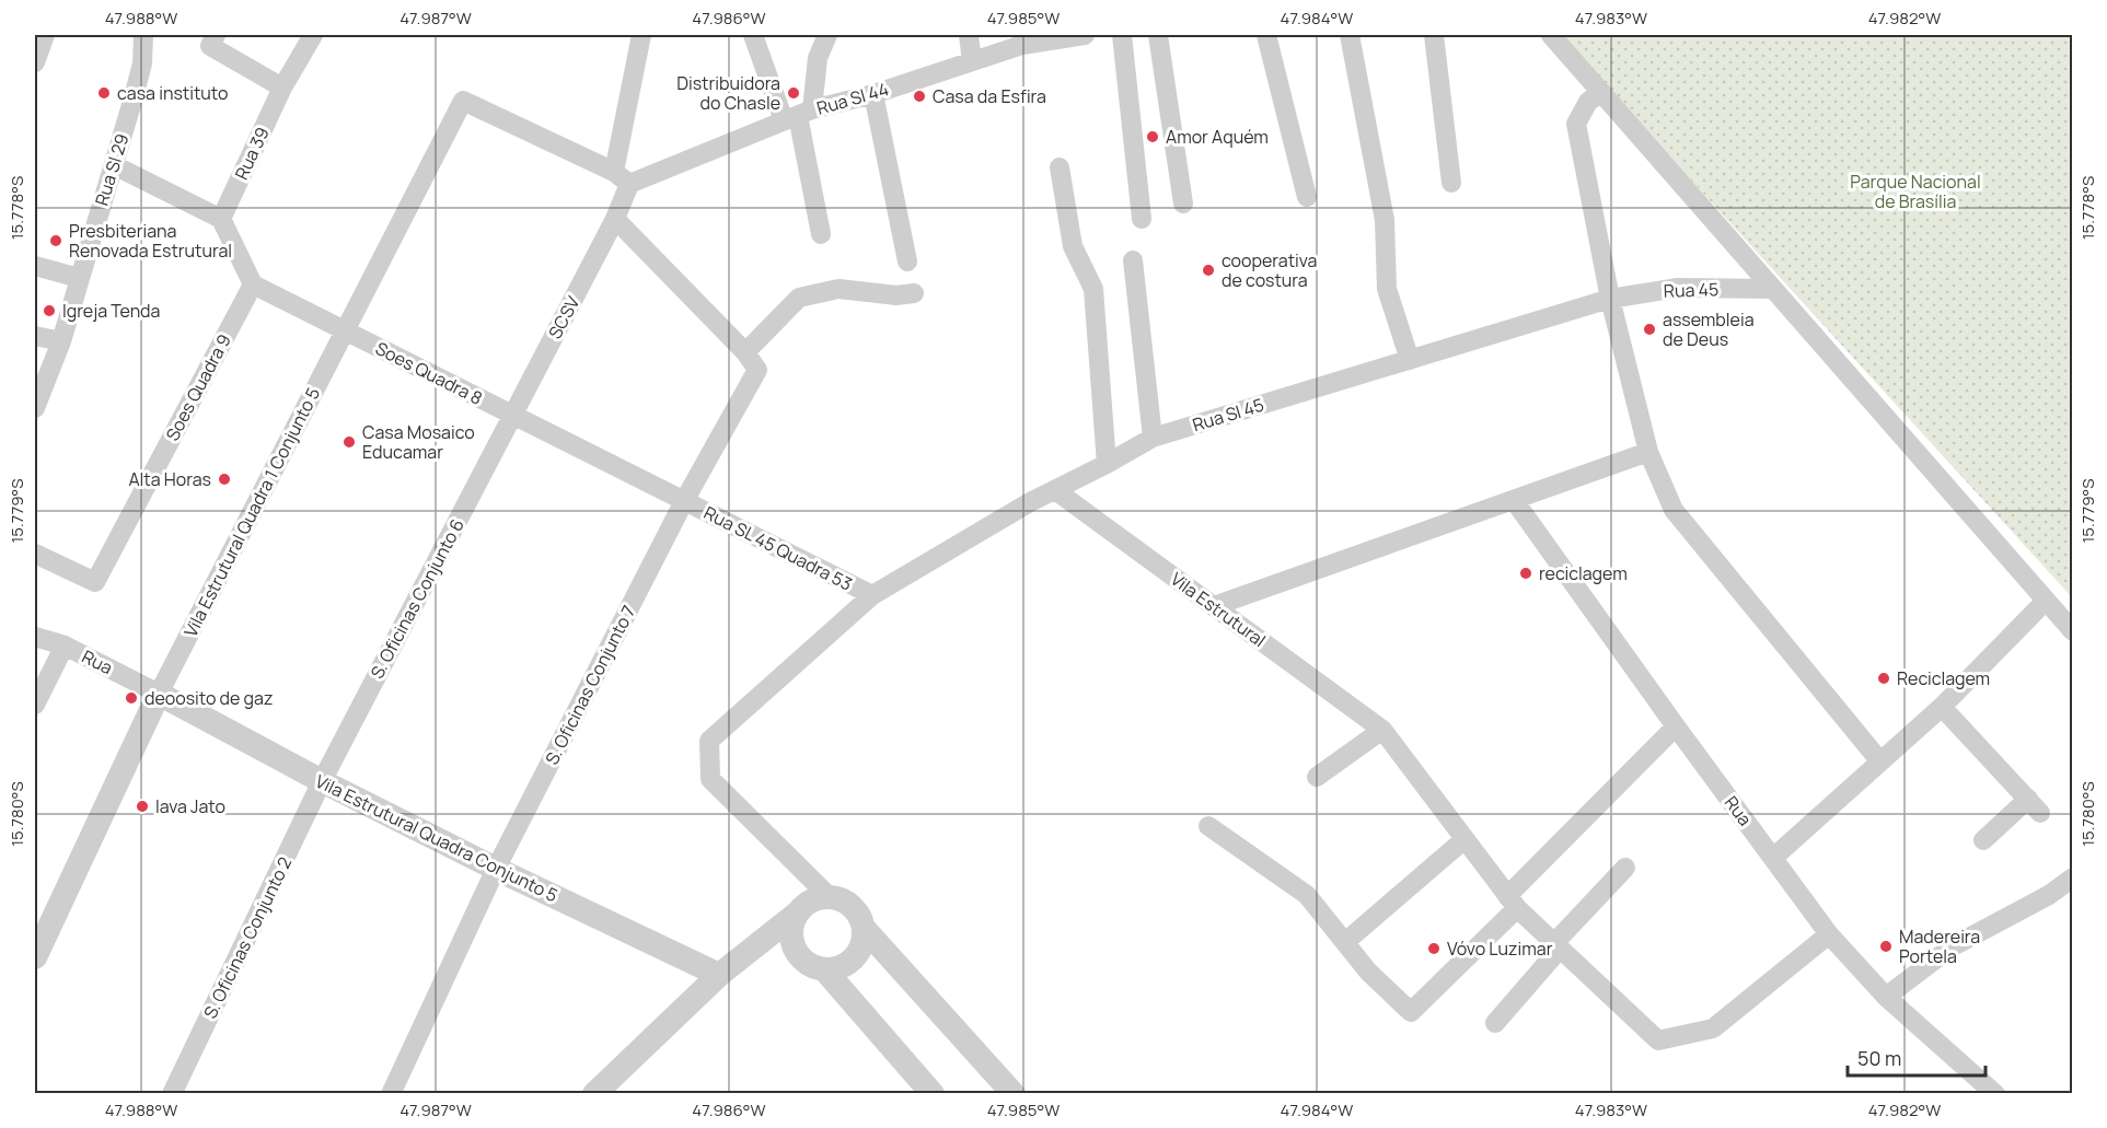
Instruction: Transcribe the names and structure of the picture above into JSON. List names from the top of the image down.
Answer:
{
  "streets": {
    "street": [
      "Rua Sl 44",
      "Rua 39",
      "Rua Sl 29",
      "Rua 45",
      "SCSV",
      "Soes Quadra 8",
      "Soes Quadra 9",
      "Rua Sl 45",
      "Vila Estrutural Quadra 1 Conjunto 5",
      "Rua SL 45 Quadra 53",
      "S. Oficinas Conjunto 6",
      "Vila Estrutural",
      "Rua",
      "S. Oficinas Conjunto 7",
      "Vila Estrutural Quadra Conjunto 5",
      "S. Oficinas Conjunto 2"
    ]
  },
  "crossings": [
    ["Rua Sl 44", "SCSV"],
    ["Rua Sl 44", "Vila Estrutural Quadra 1 Conjunto 5"],
    ["Rua 45", "Rua Sl 45"],
    ["SCSV", "Soes Quadra 8"],
    ["SCSV", "Vila Estrutural Quadra 1 Conjunto 5"],
    ["SCSV", "S. Oficinas Conjunto 6"],
    ["Soes Quadra 8", "Vila Estrutural Quadra 1 Conjunto 5"],
    ["Soes Quadra 8", "Rua SL 45 Quadra 53"],
    ["Soes Quadra 8", "S. Oficinas Conjunto 6"],
    ["Soes Quadra 8", "S. Oficinas Conjunto 7"],
    ["Rua Sl 45", "Rua SL 45 Quadra 53"],
    ["Rua Sl 45", "Vila Estrutural"],
    ["Vila Estrutural Quadra 1 Conjunto 5", "Rua"],
    ["Vila Estrutural Quadra 1 Conjunto 5", "Vila Estrutural Quadra Conjunto 5"],
    ["Rua SL 45 Quadra 53", "S. Oficinas Conjunto 7"],
    ["S. Oficinas Conjunto 6", "Vila Estrutural Quadra Conjunto 5"],
    ["S. Oficinas Conjunto 6", "S. Oficinas Conjunto 2"],
    ["Vila Estrutural", "Rua"],
    ["Rua", "Vila Estrutural Quadra Conjunto 5"],
    ["S. Oficinas Conjunto 7", "Vila Estrutural Quadra Conjunto 5"],
    ["Vila Estrutural Quadra Conjunto 5", "S. Oficinas Conjunto 2"]
  ],
  "parks": ["Parque Nacional de Brasília"],
  "places": [
    "casa instituto",
    "Distribuidora do Chasle",
    "Casa da Esfira",
    "Amor Aquém",
    "Presbiteriana Renovada Estrutural",
    "cooperativa de costura",
    "Igreja Tenda",
    "assembleia de Deus",
    "Casa Mosaico Educamar",
    "Alta Horas",
    "reciclagem",
    "Reciclagem",
    "deoosito de gaz",
    "lava Jato",
    "Madereira Portela",
    "Vóvo Luzimar"
  ],
  "scale_bar": "50 m",
  "coordinates": [
    "47.988°W",
    "47.987°W",
    "47.986°W",
    "47.985°W",
    "47.984°W",
    "47.983°W",
    "47.982°W",
    "15.778°S",
    "15.779°S",
    "15.780°S"
  ]
}
